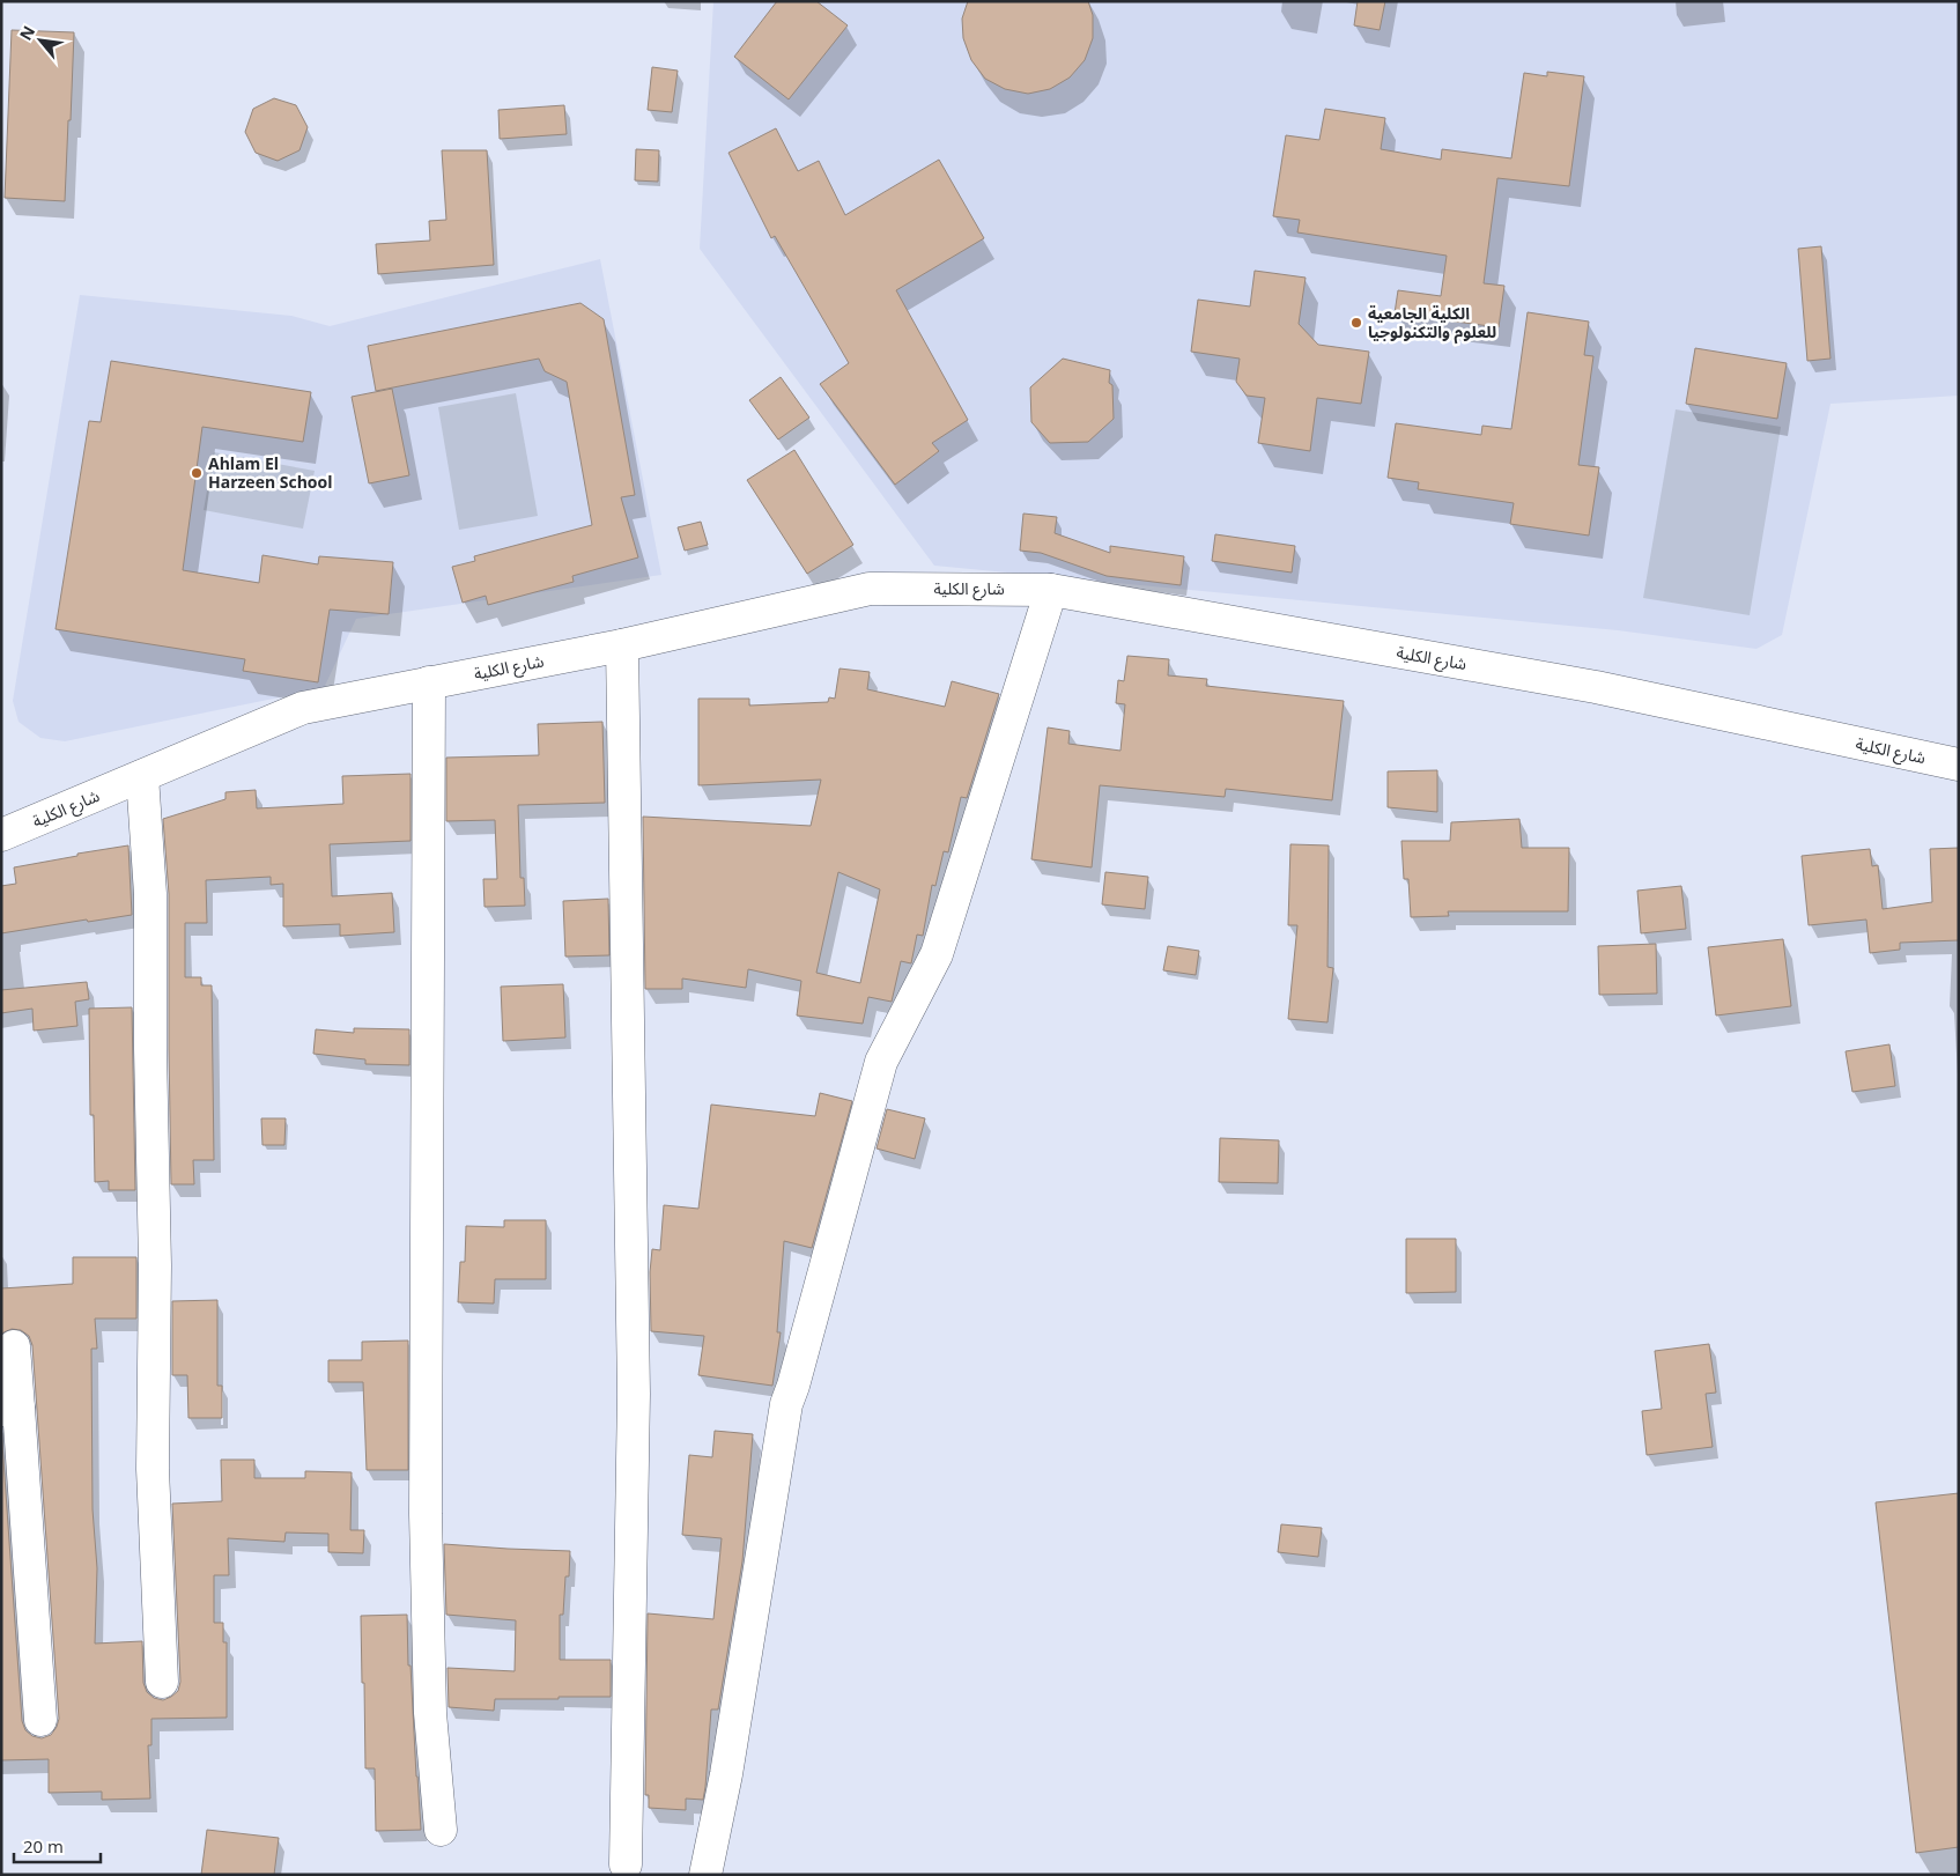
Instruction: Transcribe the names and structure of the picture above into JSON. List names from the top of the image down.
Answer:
{
  "streets": {
    "street": ["شارع الكلية"]
  },
  "places": ["الكلية الجامعية للعلوم والتكنولوجيا", "Ahlam El Harzeen School"],
  "scale_bar": "20 m",
  "north": "top left"
}
